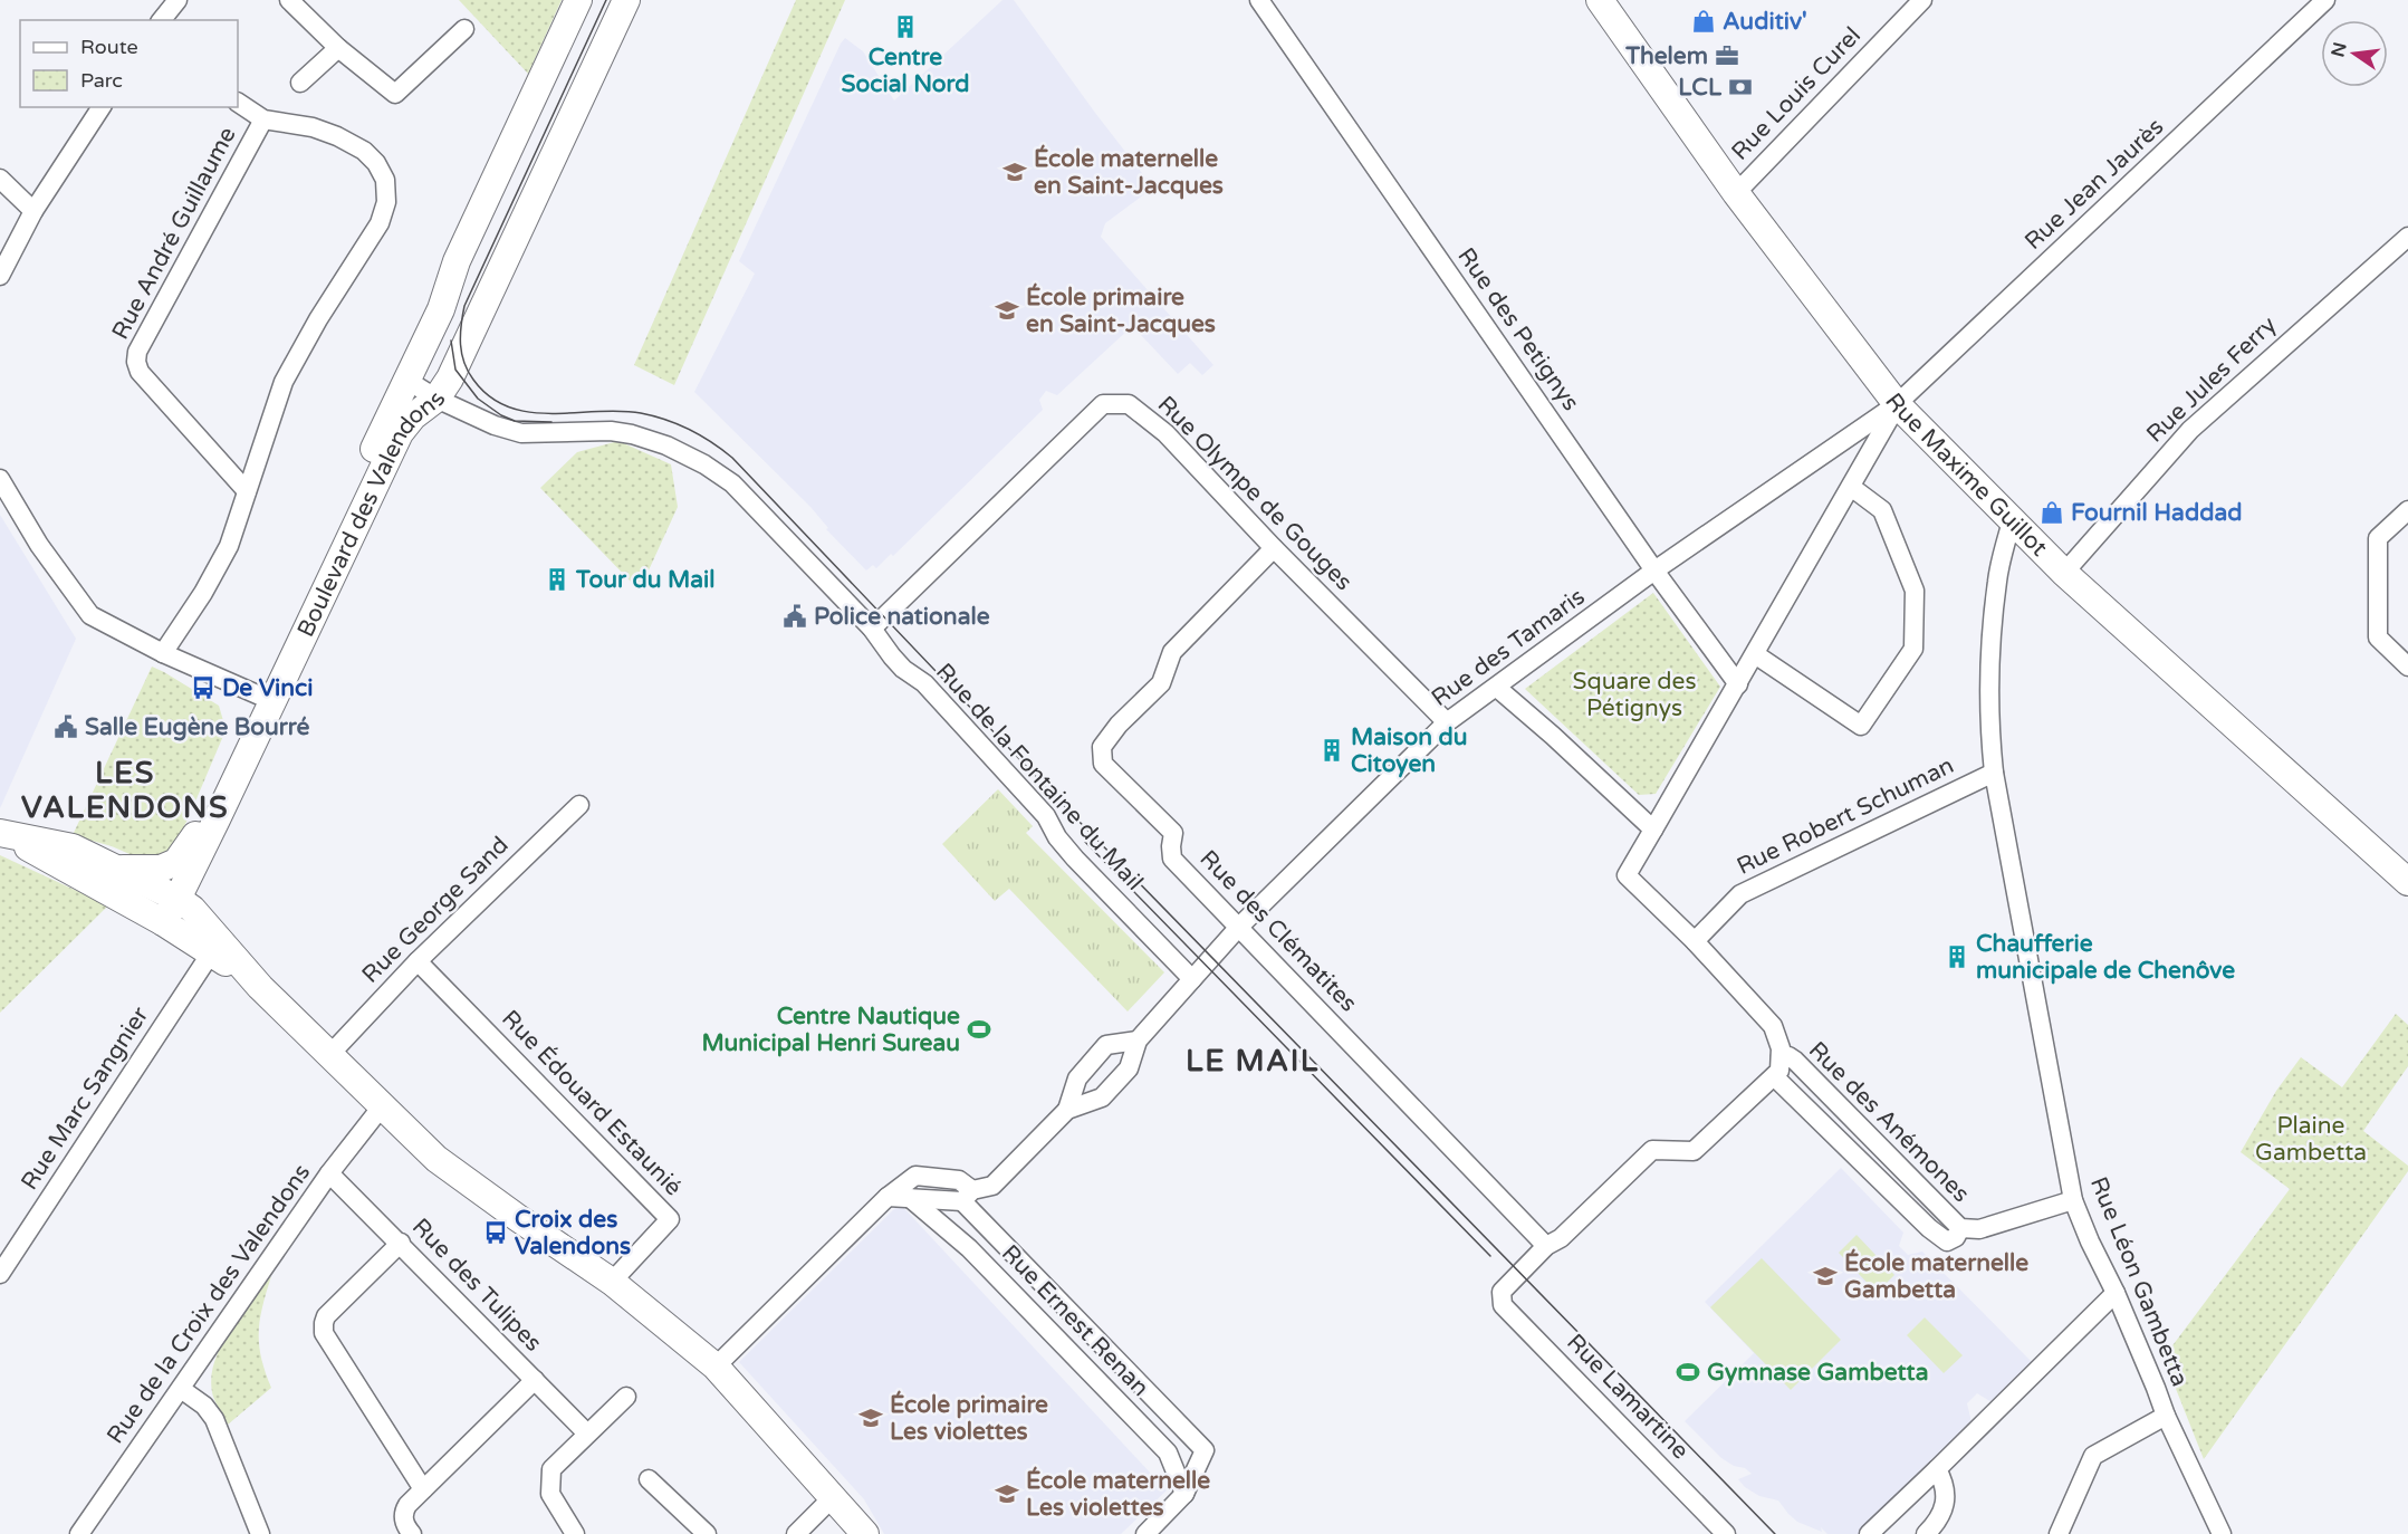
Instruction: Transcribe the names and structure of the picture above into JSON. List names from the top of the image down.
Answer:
{
  "streets": {
    "street": [
      "Rue Louis Curel",
      "Rue Jean Jaurès",
      "Rue André Guillaume",
      "Rue des Petignys",
      "Rue Jules Ferry",
      "Rue Maxime Guillot",
      "Rue Olympe de Gouges",
      "Boulevard des Valendons",
      "Rue des Tamaris",
      "Rue de la Fontaine du Mail",
      "Rue Robert Schuman",
      "Rue George Sand",
      "Rue des Clématites",
      "Rue Marc Sangnier",
      "Rue Édouard Estaunié",
      "Rue des Anémones",
      "Rue Léon Gambetta",
      "Rue des Tulipes",
      "Rue de la Croix des Valendons",
      "Rue Ernest Renan",
      "Rue Lamartine"
    ]
  },
  "crossings": [
    ["Rue Louis Curel", "Rue Maxime Guillot"],
    ["Rue Jean Jaurès", "Rue Maxime Guillot"],
    ["Rue Jean Jaurès", "Rue des Tamaris"],
    ["Rue des Petignys", "Rue des Tamaris"],
    ["Rue Jules Ferry", "Rue Maxime Guillot"],
    ["Rue Maxime Guillot", "Rue des Tamaris"],
    ["Rue Maxime Guillot", "Rue Léon Gambetta"],
    ["Rue Olympe de Gouges", "Rue des Tamaris"],
    ["Rue Olympe de Gouges", "Rue de la Fontaine du Mail"],
    ["Rue Olympe de Gouges", "Rue des Clématites"],
    ["Boulevard des Valendons", "Rue de la Fontaine du Mail"],
    ["Rue des Tamaris", "Rue de la Fontaine du Mail"],
    ["Rue des Tamaris", "Rue des Clématites"],
    ["Rue Robert Schuman", "Rue des Anémones"],
    ["Rue Robert Schuman", "Rue Léon Gambetta"],
    ["Rue George Sand", "Rue Édouard Estaunié"],
    ["Rue des Clématites", "Rue Lamartine"],
    ["Rue des Anémones", "Rue Léon Gambetta"],
    ["Rue des Tulipes", "Rue de la Croix des Valendons"]
  ],
  "districts": ["LES VALENDONS", "LE MAIL"],
  "parks": ["Square des Pétignys", "Plaine Gambetta"],
  "places": {
    "shop": ["Auditiv'", "Fournil Haddad"],
    "building": [
      "Centre Social Nord",
      "Tour du Mail",
      "Maison du Citoyen",
      "Chaufferie municipale de Chenôve"
    ],
    "office": ["Thelem"],
    "bank": ["LCL"],
    "school or university": [
      "École maternelle en Saint-Jacques",
      "École primaire en Saint-Jacques",
      "École maternelle Gambetta",
      "École primaire Les violettes",
      "École maternelle Les violettes"
    ],
    "public building": ["Police nationale", "Salle Eugène Bourré"],
    "bus stop": ["De Vinci", "Croix des Valendons"],
    "sports": ["Centre Nautique Municipal Henri Sureau", "Gymnase Gambetta"]
  },
  "legend": ["Route", "Parc"],
  "north": "left"
}
